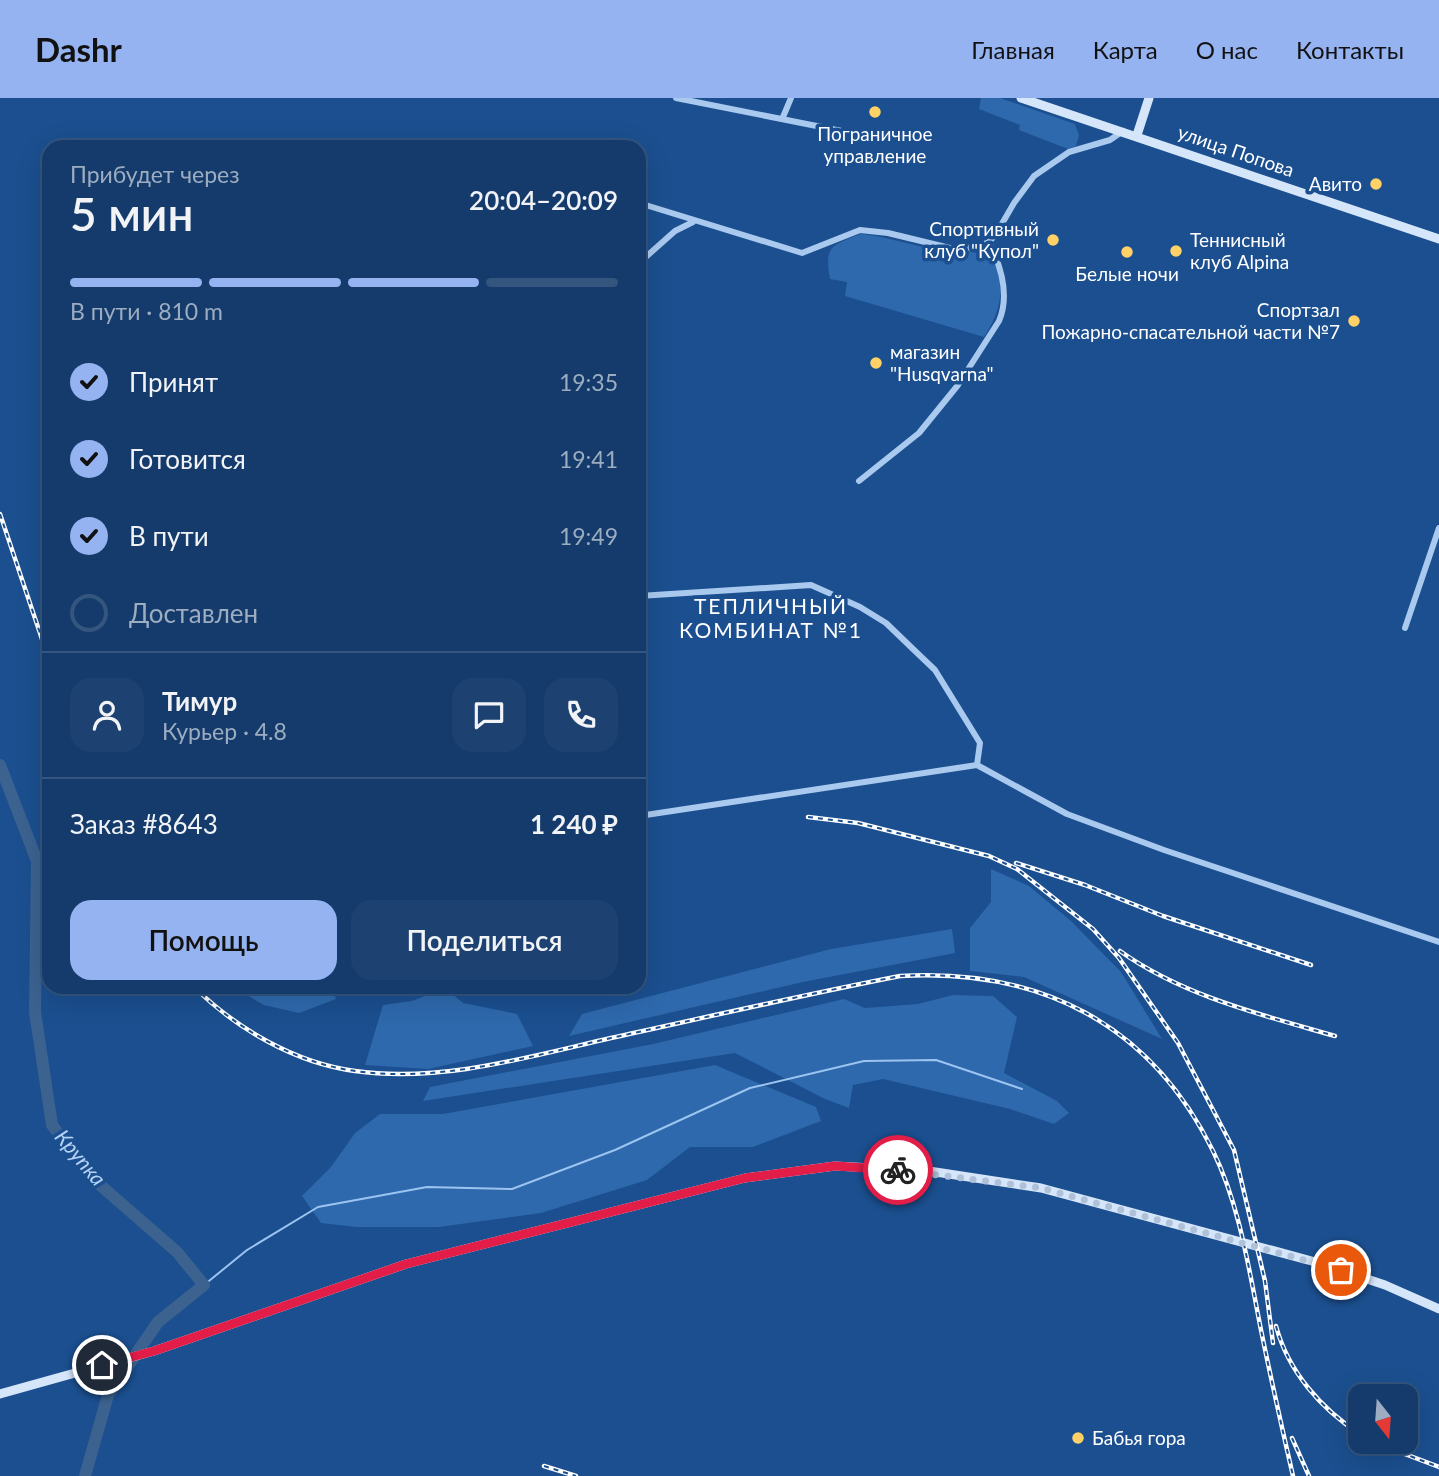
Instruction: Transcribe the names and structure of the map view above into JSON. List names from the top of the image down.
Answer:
{
  "streets": {
    "street": ["улица Попова"]
  },
  "districts": ["ТЕПЛИЧНЫЙ КОМБИНАТ №1"],
  "water": ["Крупка"],
  "places": [
    "Пограничное управление",
    "Авито",
    "Спортивный клуб \"Купол\"",
    "Теннисный клуб Alpina",
    "Белые ночи",
    "Спортзал Пожарно-спасательной части №7",
    "магазин \"Husqvarna\"",
    "Бабья гора"
  ],
  "north": "bottom",
  "page": {
    "header": "Dashr",
    "nav": [
      "Главная",
      "Карта",
      "О нас",
      "Контакты"
    ],
    "heading": ["5 мин", "Прибудет через", "20:04–20:09"],
    "panel": [
      "Тимур",
      "Курьер · 4.8",
      "Заказ #8643",
      "1 240 ₽"
    ],
    "bar": "В пути · 810 m",
    "list": [
      ["Принят", "19:35"],
      ["Готовится", "19:41"],
      ["В пути", "19:49"],
      "Доставлен"
    ],
    "buttons": ["Помощь", "Поделиться"]
  }
}
